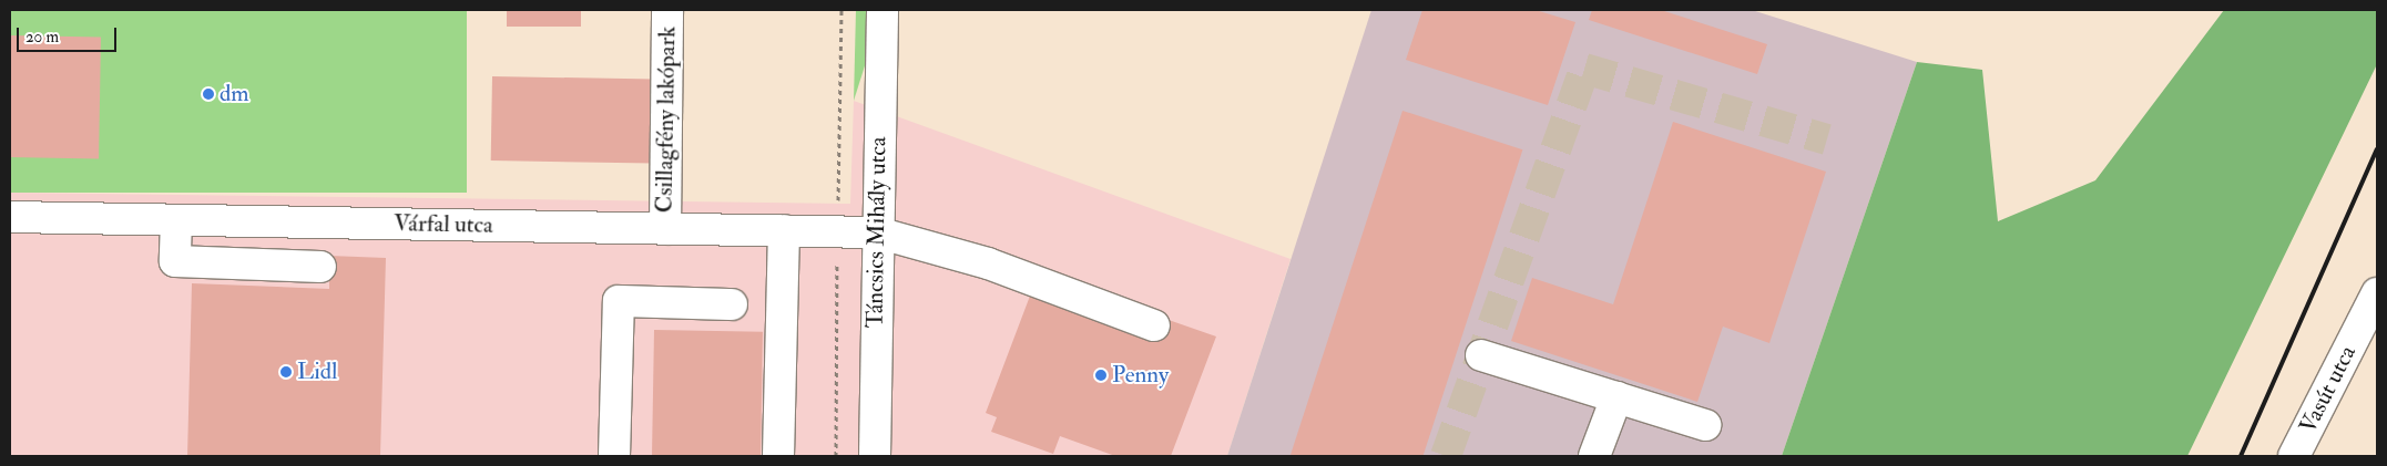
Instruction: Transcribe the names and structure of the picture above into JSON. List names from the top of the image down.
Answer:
{
  "streets": {
    "street": [
      "Csillagfény lakópark",
      "Várfal utca",
      "Táncsics Mihály utca",
      "Vasút utca"
    ]
  },
  "crossings": [
    ["Csillagfény lakópark", "Várfal utca"],
    ["Várfal utca", "Táncsics Mihály utca"]
  ],
  "places": ["dm", "Lidl", "Penny"],
  "scale_bar": "20 m"
}
